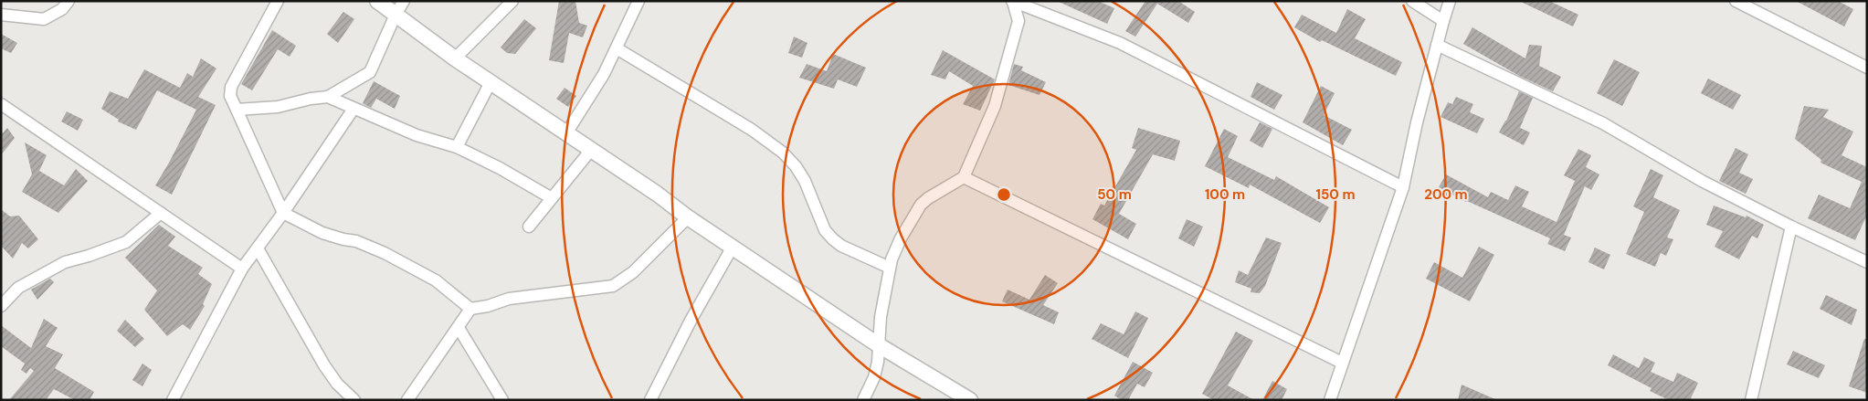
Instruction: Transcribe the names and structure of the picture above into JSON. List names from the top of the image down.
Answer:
{
  "rings": [
    "50 m",
    "100 m",
    "150 m",
    "200 m"
  ]
}
